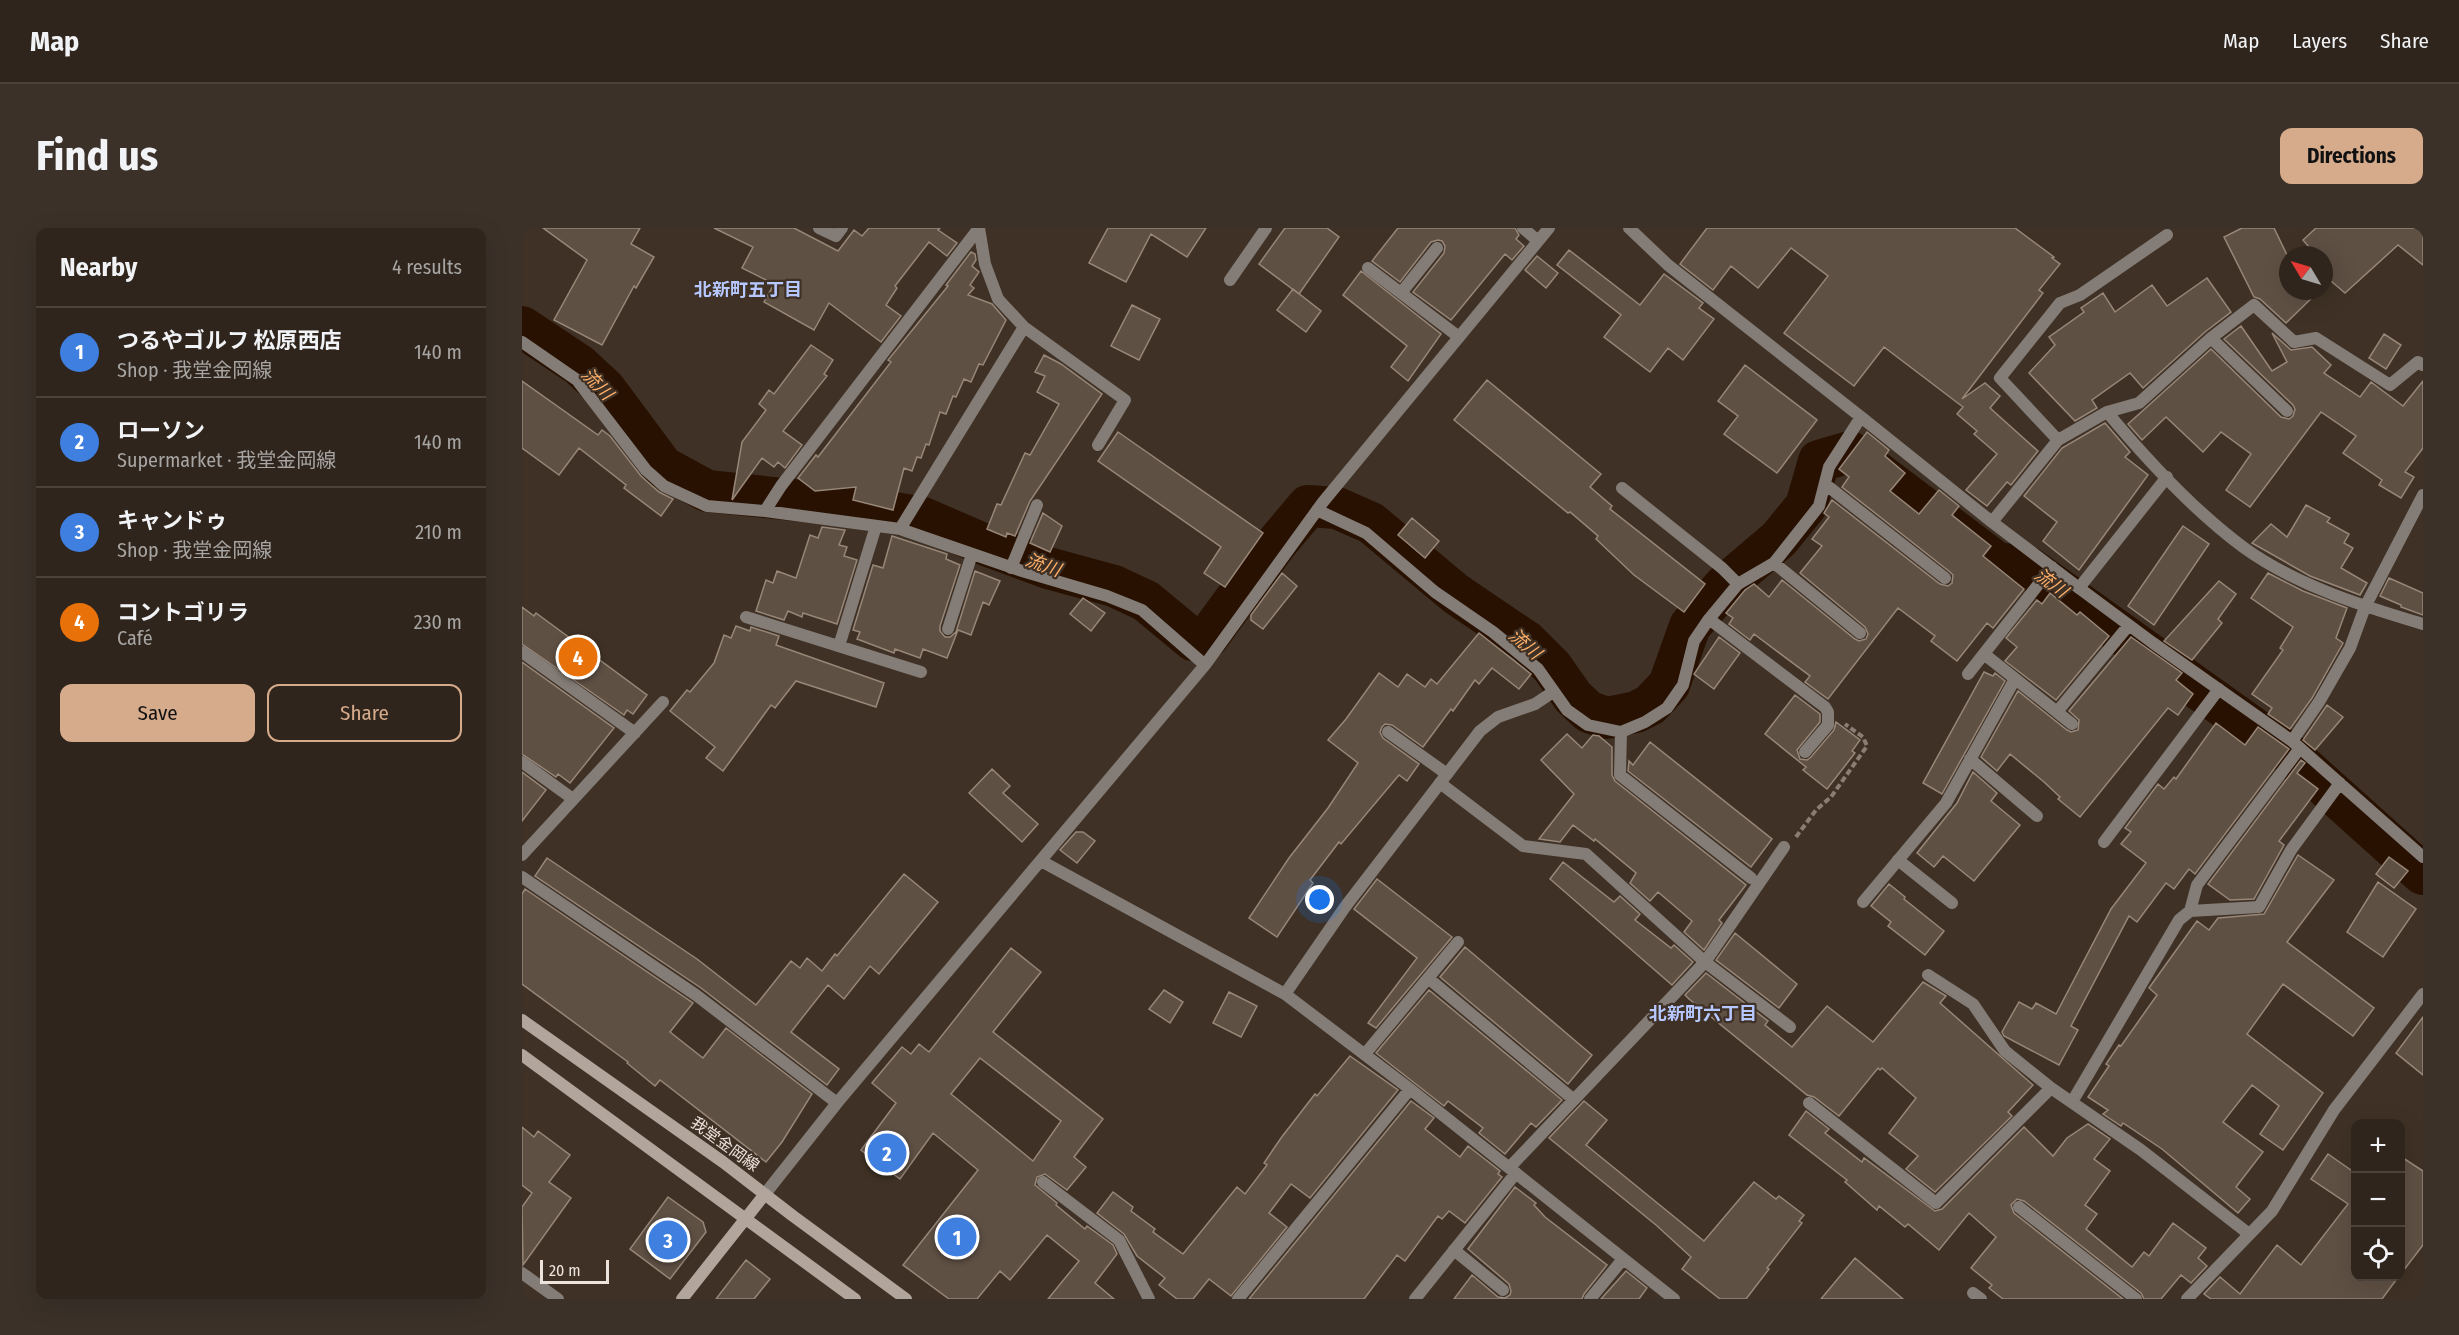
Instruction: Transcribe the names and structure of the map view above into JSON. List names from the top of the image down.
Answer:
{
  "streets": {
    "main road": ["我堂金岡線"]
  },
  "districts": ["北新町五丁目", "北新町六丁目"],
  "water": ["流川"],
  "scale_bar": "20 m",
  "north": "top left",
  "page": {
    "header": "Map",
    "nav": ["Map", "Layers", "Share"],
    "buttons": [
      "Directions",
      ["Save", "Share"]
    ],
    "title": "Find us",
    "heading": ["Nearby", "4 results"],
    "list": [
      {
        "mark": "1",
        "name": "つるやゴルフ 松原西店",
        "note": "Shop · 我堂金岡線",
        "value": "140 m"
      },
      {
        "mark": "2",
        "name": "ローソン",
        "note": "Supermarket · 我堂金岡線",
        "value": "140 m"
      },
      {
        "mark": "3",
        "name": "キャンドゥ",
        "note": "Shop · 我堂金岡線",
        "value": "210 m"
      },
      {
        "mark": "4",
        "name": "コントゴリラ",
        "note": "Café",
        "value": "230 m"
      }
    ],
    "pins": [
      "4",
      "2",
      "1",
      "3"
    ],
    "map_buttons": ["+", "−"],
    "scale": "20 m"
  }
}
